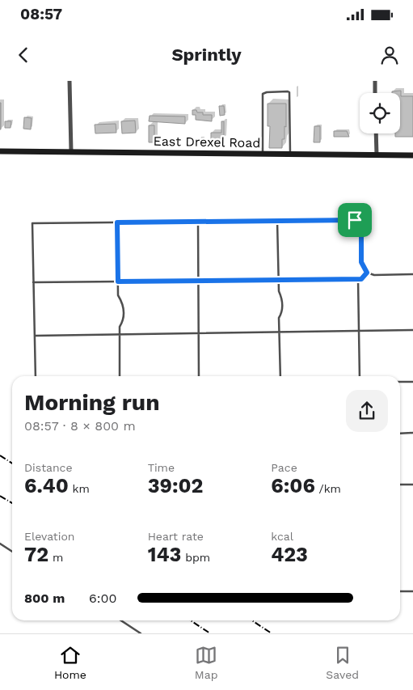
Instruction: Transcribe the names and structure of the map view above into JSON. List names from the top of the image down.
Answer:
{
  "streets": {
    "street": ["East Drexel Road"]
  },
  "page": {
    "status": "08:57",
    "header": "Sprintly",
    "heading": ["Morning run", "08:57 · 8 × 800 m"],
    "stats": [
      ["Distance", "6.40 km"],
      ["Time", "39:02"],
      ["Pace", "6:06 /km"],
      ["Elevation", "72 m"],
      ["Heart rate", "143 bpm"],
      ["kcal", "423"]
    ],
    "list": [
      {
        "name": "800 m",
        "note": "6:00"
      }
    ],
    "tabs": ["Home", "Map", "Saved"]
  }
}
